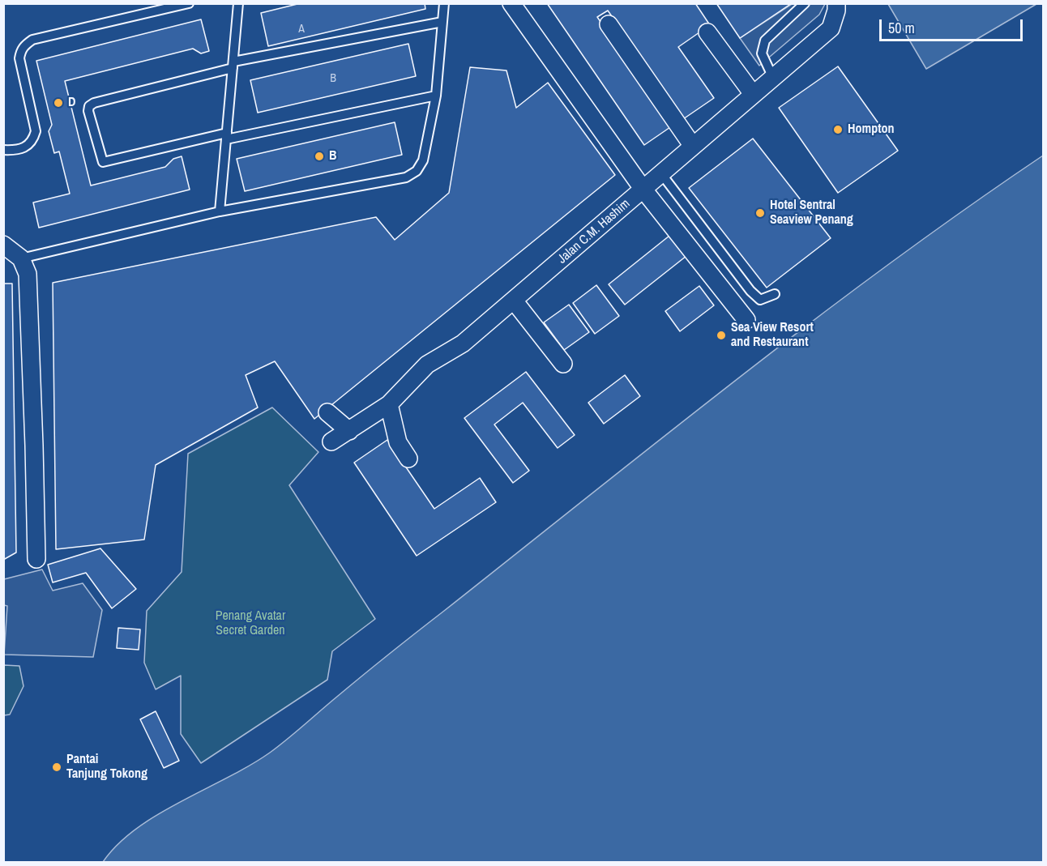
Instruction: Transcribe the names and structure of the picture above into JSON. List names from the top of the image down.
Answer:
{
  "streets": {
    "street": ["Jalan C.M. Hashim"]
  },
  "parks": ["Penang Avatar Secret Garden"],
  "places": [
    "D",
    "Hompton",
    "B",
    "Hotel Sentral Seaview Penang",
    "Sea View Resort and Restaurant",
    "Pantai Tanjung Tokong"
  ],
  "house_numbers": ["A", "B"],
  "scale_bar": "50 m"
}
